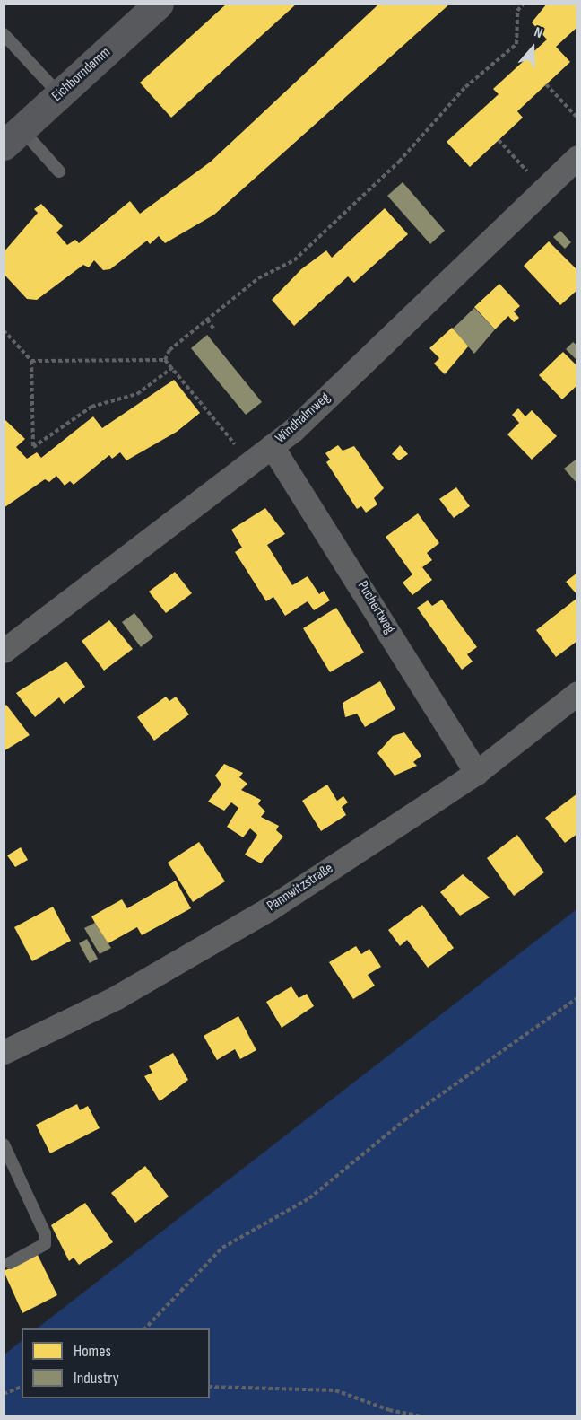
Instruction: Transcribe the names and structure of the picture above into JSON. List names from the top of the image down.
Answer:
{
  "streets": {
    "main road": ["Eichborndamm"],
    "street": ["Windhalmweg", "Puchertweg", "Pannwitzstraße"]
  },
  "crossings": [
    ["Windhalmweg", "Puchertweg"],
    ["Puchertweg", "Pannwitzstraße"]
  ],
  "legend": ["Homes", "Industry"],
  "north": "top"
}
